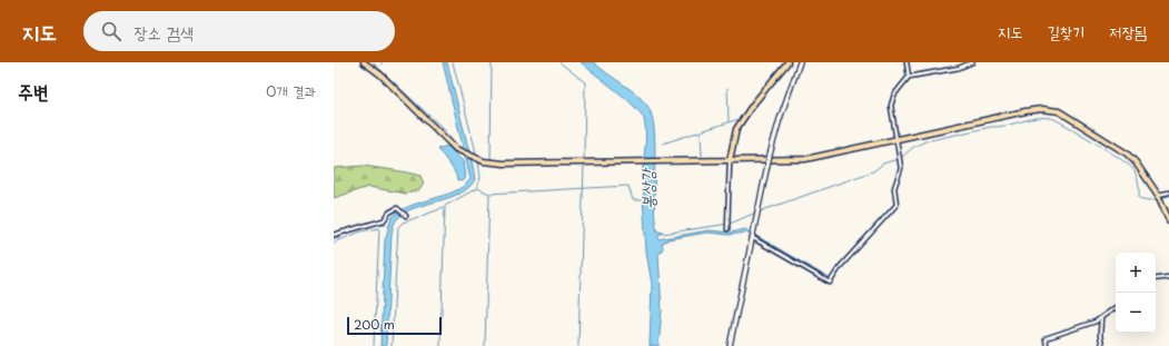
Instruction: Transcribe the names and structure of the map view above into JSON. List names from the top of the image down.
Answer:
{
  "water": ["봉상강"],
  "scale_bar": "200 m",
  "page": {
    "header": "지도",
    "search": "장소 검색",
    "nav": ["지도", "길찾기", "저장됨"],
    "heading": ["주변", "0개 결과"],
    "map_buttons": ["+", "−"],
    "scale": "200 m"
  }
}
